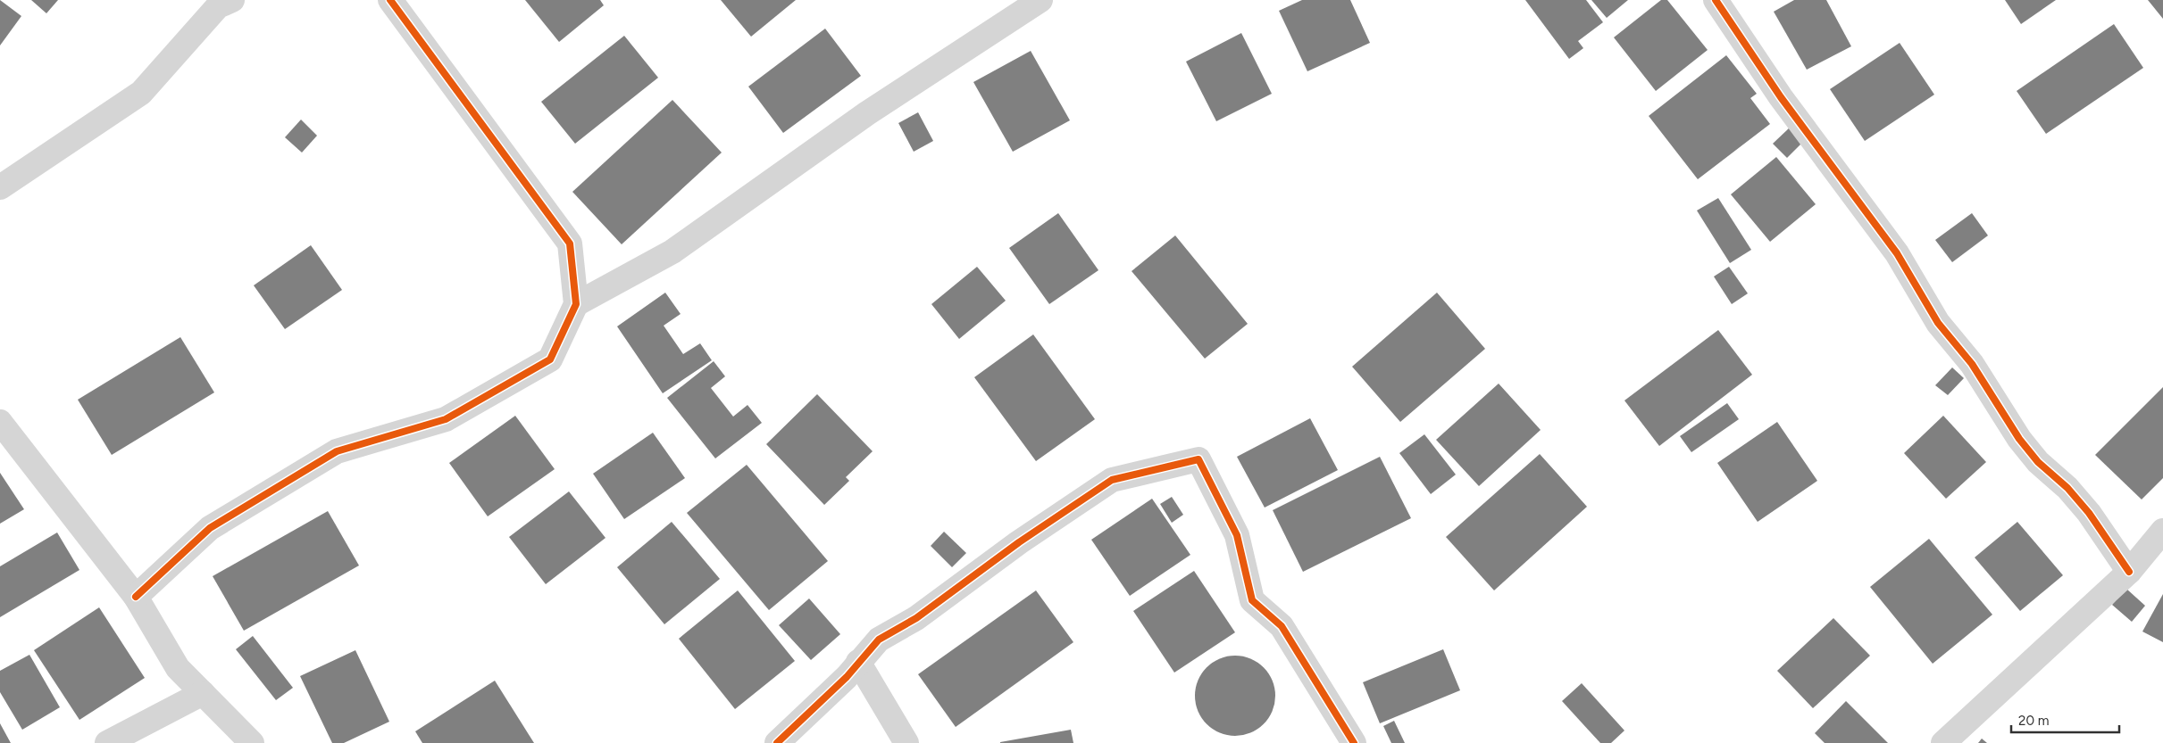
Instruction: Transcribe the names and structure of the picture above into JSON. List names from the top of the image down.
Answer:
{
  "scale_bar": "20 m"
}
